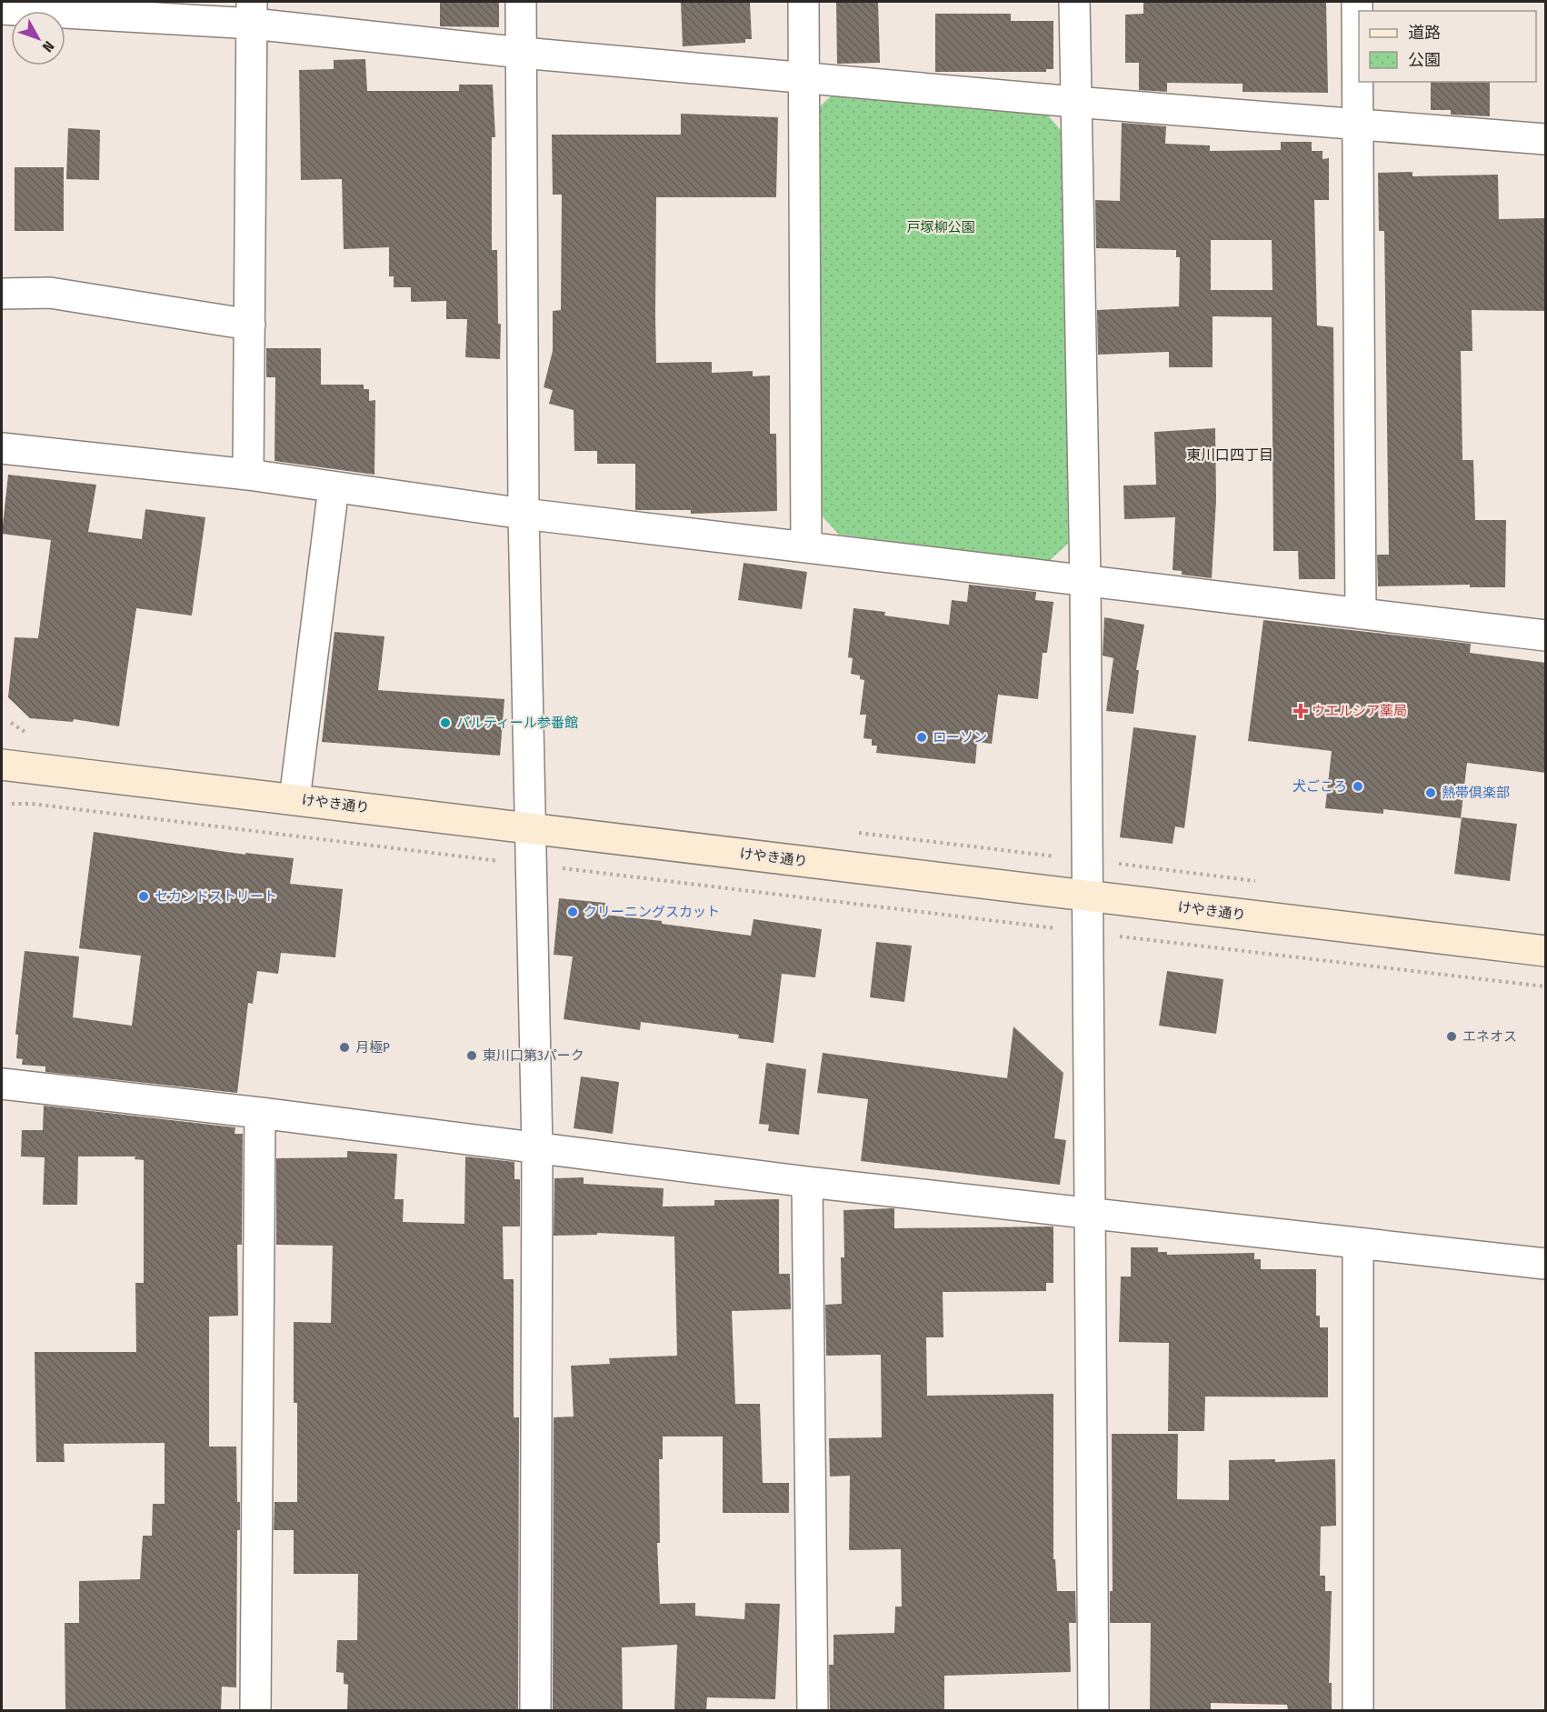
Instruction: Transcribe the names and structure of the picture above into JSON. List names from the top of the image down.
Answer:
{
  "streets": {
    "street": ["けやき通り"]
  },
  "districts": ["東川口四丁目"],
  "parks": ["戸塚柳公園"],
  "places": {
    "health": ["ウエルシア薬局"],
    "other": [
      "パルティール参番館",
      "ローソン",
      "犬ごころ",
      "熱帯倶楽部",
      "セカンドストリート",
      "クリーニングスカット",
      "エネオス",
      "月極P",
      "東川口第3パーク"
    ]
  },
  "legend": ["道路", "公園"],
  "north": "bottom right"
}
